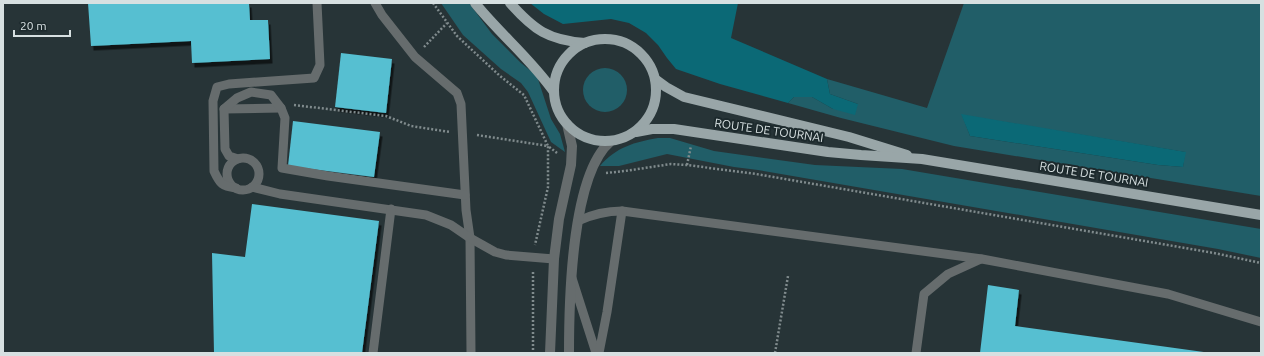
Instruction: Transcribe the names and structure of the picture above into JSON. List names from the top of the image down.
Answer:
{
  "streets": {
    "main road": ["ROUTE DE TOURNAI"]
  },
  "scale_bar": "20 m"
}
